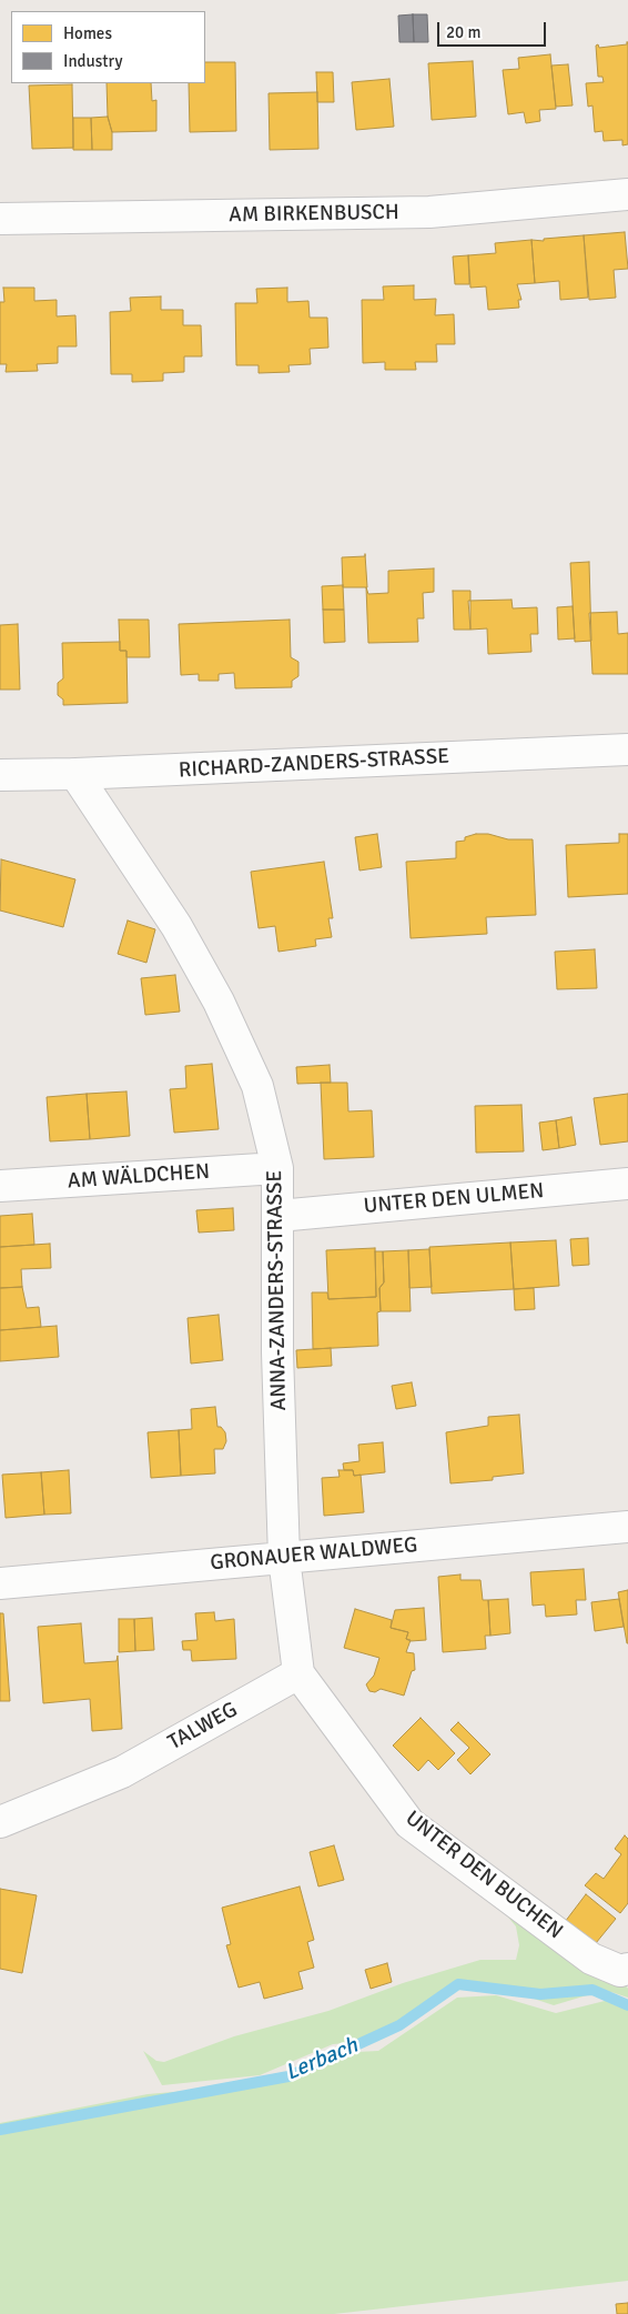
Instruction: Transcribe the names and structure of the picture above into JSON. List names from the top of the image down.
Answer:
{
  "streets": {
    "street": [
      "AM BIRKENBUSCH",
      "RICHARD-ZANDERS-STRASSE",
      "AM WÄLDCHEN",
      "UNTER DEN ULMEN",
      "ANNA-ZANDERS-STRASSE",
      "GRONAUER WALDWEG",
      "TALWEG",
      "UNTER DEN BUCHEN"
    ]
  },
  "crossings": [
    ["RICHARD-ZANDERS-STRASSE", "ANNA-ZANDERS-STRASSE"],
    ["AM WÄLDCHEN", "ANNA-ZANDERS-STRASSE"],
    ["UNTER DEN ULMEN", "ANNA-ZANDERS-STRASSE"],
    ["ANNA-ZANDERS-STRASSE", "GRONAUER WALDWEG"],
    ["TALWEG", "UNTER DEN BUCHEN"]
  ],
  "water": ["Lerbach"],
  "legend": ["Homes", "Industry"],
  "scale_bar": "20 m"
}
